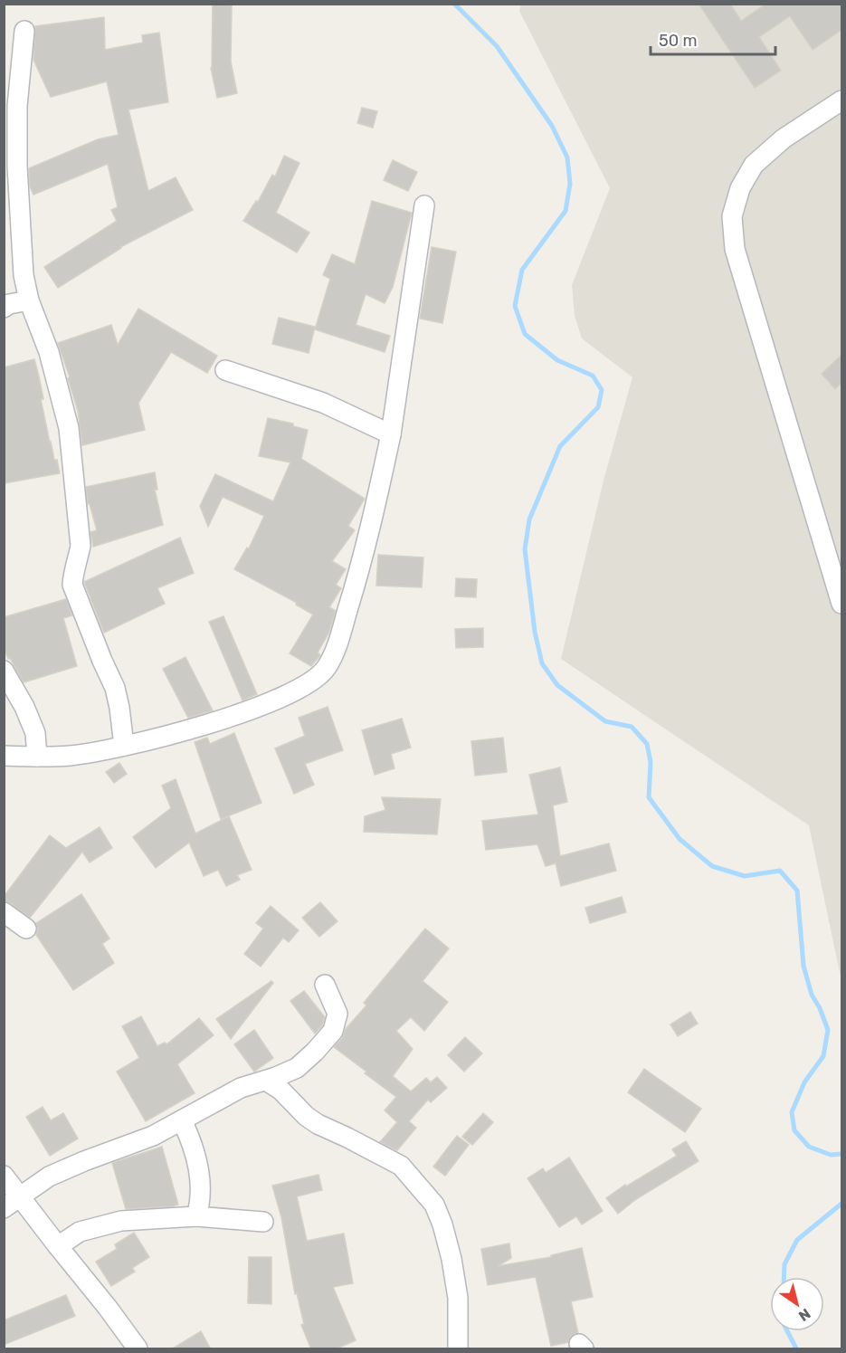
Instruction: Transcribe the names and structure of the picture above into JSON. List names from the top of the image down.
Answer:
{
  "scale_bar": "50 m",
  "north": "bottom right"
}
